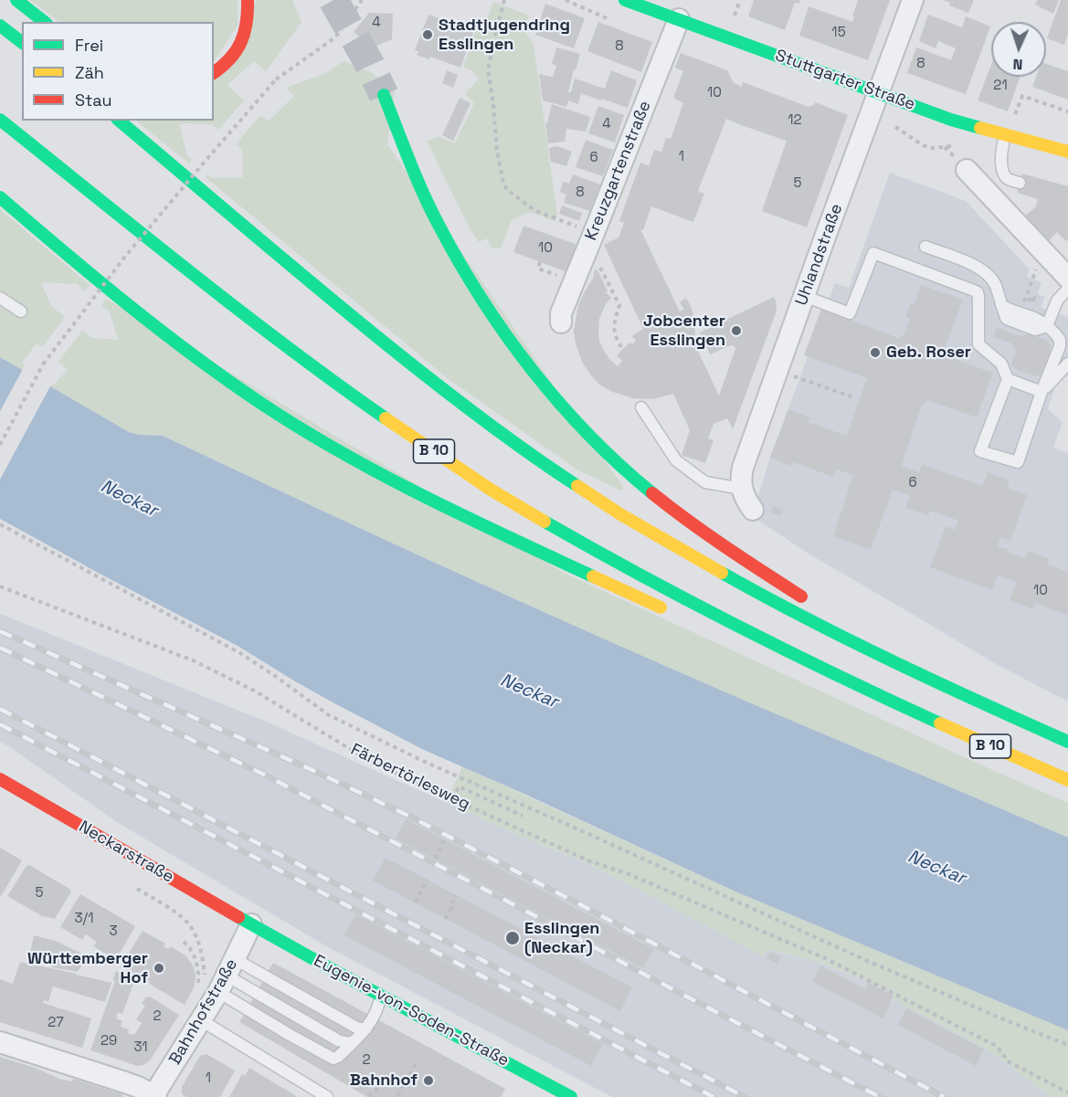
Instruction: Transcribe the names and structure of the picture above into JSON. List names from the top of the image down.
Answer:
{
  "streets": {
    "main road": [
      "Stuttgarter Straße",
      "B 10",
      "Neckarstraße",
      "Eugenie-von-Soden-Straße"
    ],
    "street": ["Kreuzgartenstraße", "Uhlandstraße", "Bahnhofstraße"],
    "path": ["Färbertörlesweg"]
  },
  "crossings": [
    ["Stuttgarter Straße", "Kreuzgartenstraße"],
    ["Stuttgarter Straße", "Uhlandstraße"],
    ["Neckarstraße", "Eugenie-von-Soden-Straße"],
    ["Neckarstraße", "Bahnhofstraße"],
    ["Eugenie-von-Soden-Straße", "Bahnhofstraße"]
  ],
  "water": ["Neckar"],
  "places": [
    "Stadtjugendring Esslingen",
    "Jobcenter Esslingen",
    "Geb. Roser",
    "Esslingen (Neckar)",
    "Württemberger Hof",
    "Bahnhof"
  ],
  "house_numbers": [
    "4",
    "15",
    "8",
    "8",
    "21",
    "10",
    "12",
    "4",
    "1",
    "6",
    "5",
    "8",
    "10",
    "6",
    "10",
    "5",
    "3/1",
    "3",
    "2",
    "27",
    "29",
    "31",
    "2",
    "1"
  ],
  "legend": ["Frei", "Zäh", "Stau"],
  "north": "bottom"
}
